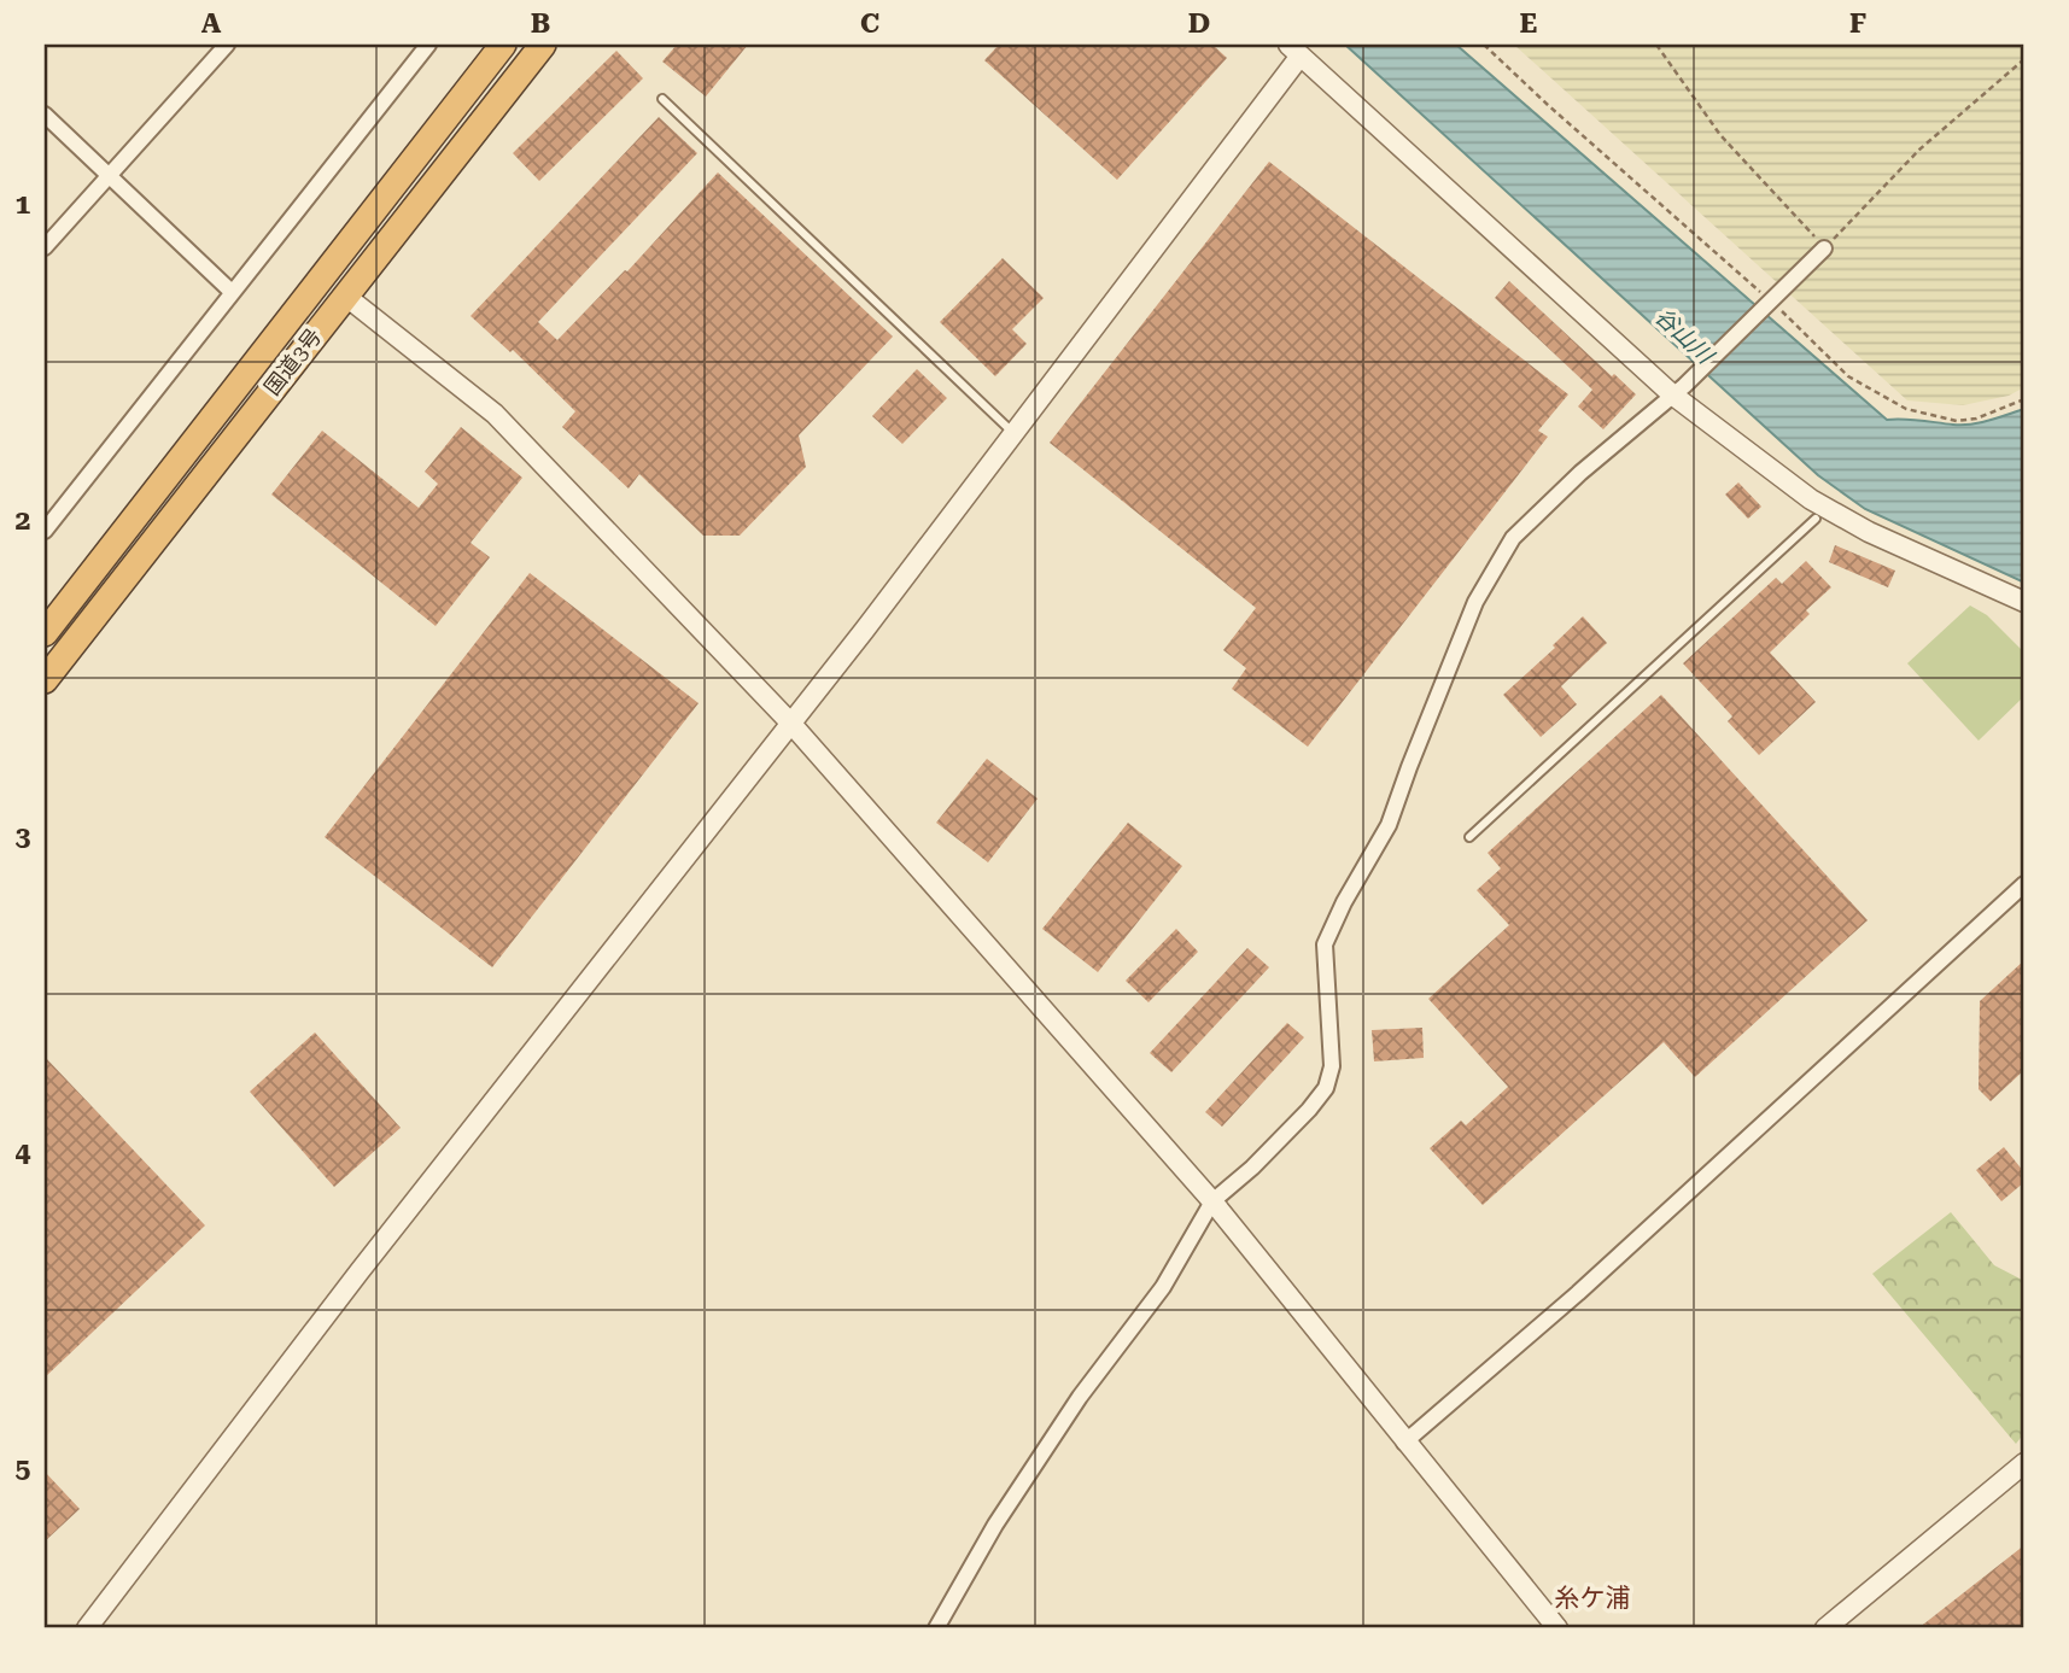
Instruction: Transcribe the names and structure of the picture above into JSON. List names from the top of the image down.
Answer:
{
  "streets": {
    "highway": ["国道3号"]
  },
  "districts": ["糸ケ浦"],
  "water": ["谷山川"],
  "grid": {
    "columns": [
      "A",
      "B",
      "C",
      "D",
      "E",
      "F"
    ],
    "rows": [
      "1",
      "2",
      "3",
      "4",
      "5"
    ]
  }
}
